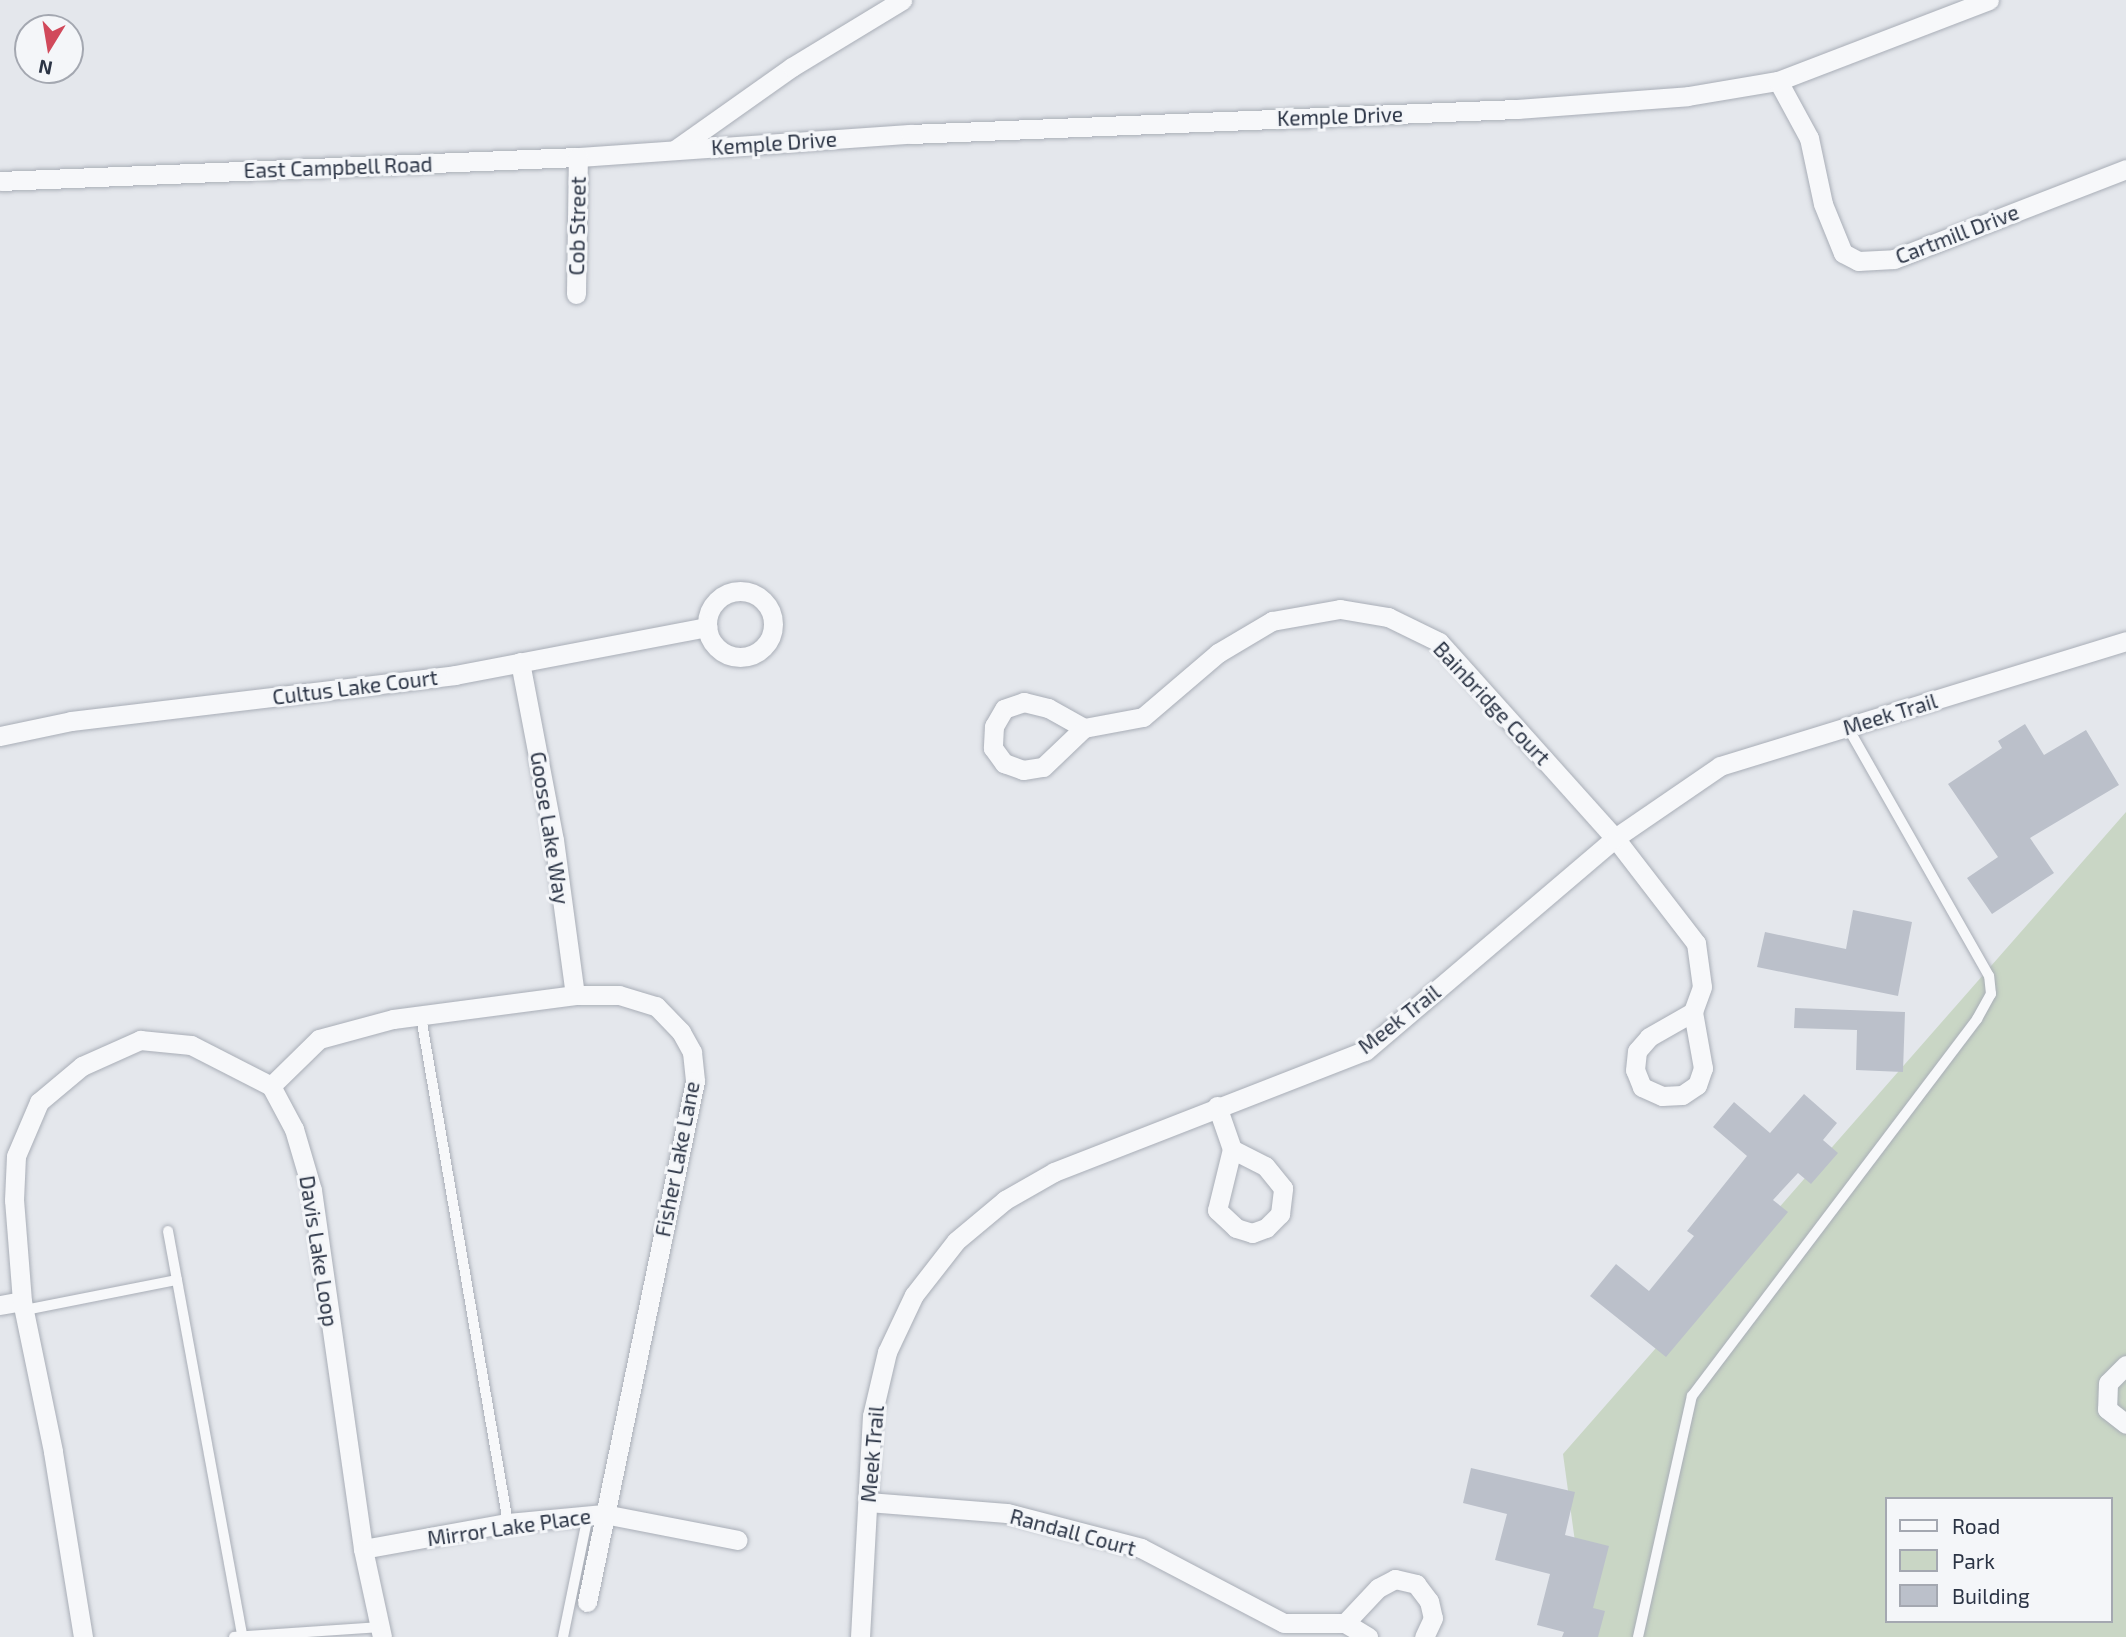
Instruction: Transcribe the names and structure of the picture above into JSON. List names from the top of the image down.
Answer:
{
  "streets": {
    "street": [
      "Kemple Drive",
      "East Campbell Road",
      "Cob Street",
      "Cartmill Drive",
      "Cultus Lake Court",
      "Bainbridge Court",
      "Meek Trail",
      "Goose Lake Way",
      "Fisher Lake Lane",
      "Davis Lake Loop",
      "Mirror Lake Place",
      "Randall Court"
    ]
  },
  "crossings": [
    ["Kemple Drive", "East Campbell Road"],
    ["Kemple Drive", "Cartmill Drive"],
    ["East Campbell Road", "Cob Street"],
    ["Cultus Lake Court", "Goose Lake Way"],
    ["Bainbridge Court", "Meek Trail"],
    ["Meek Trail", "Randall Court"],
    ["Goose Lake Way", "Fisher Lake Lane"],
    ["Fisher Lake Lane", "Davis Lake Loop"],
    ["Fisher Lake Lane", "Mirror Lake Place"],
    ["Davis Lake Loop", "Mirror Lake Place"]
  ],
  "legend": ["Road", "Park", "Building"],
  "north": "bottom"
}
